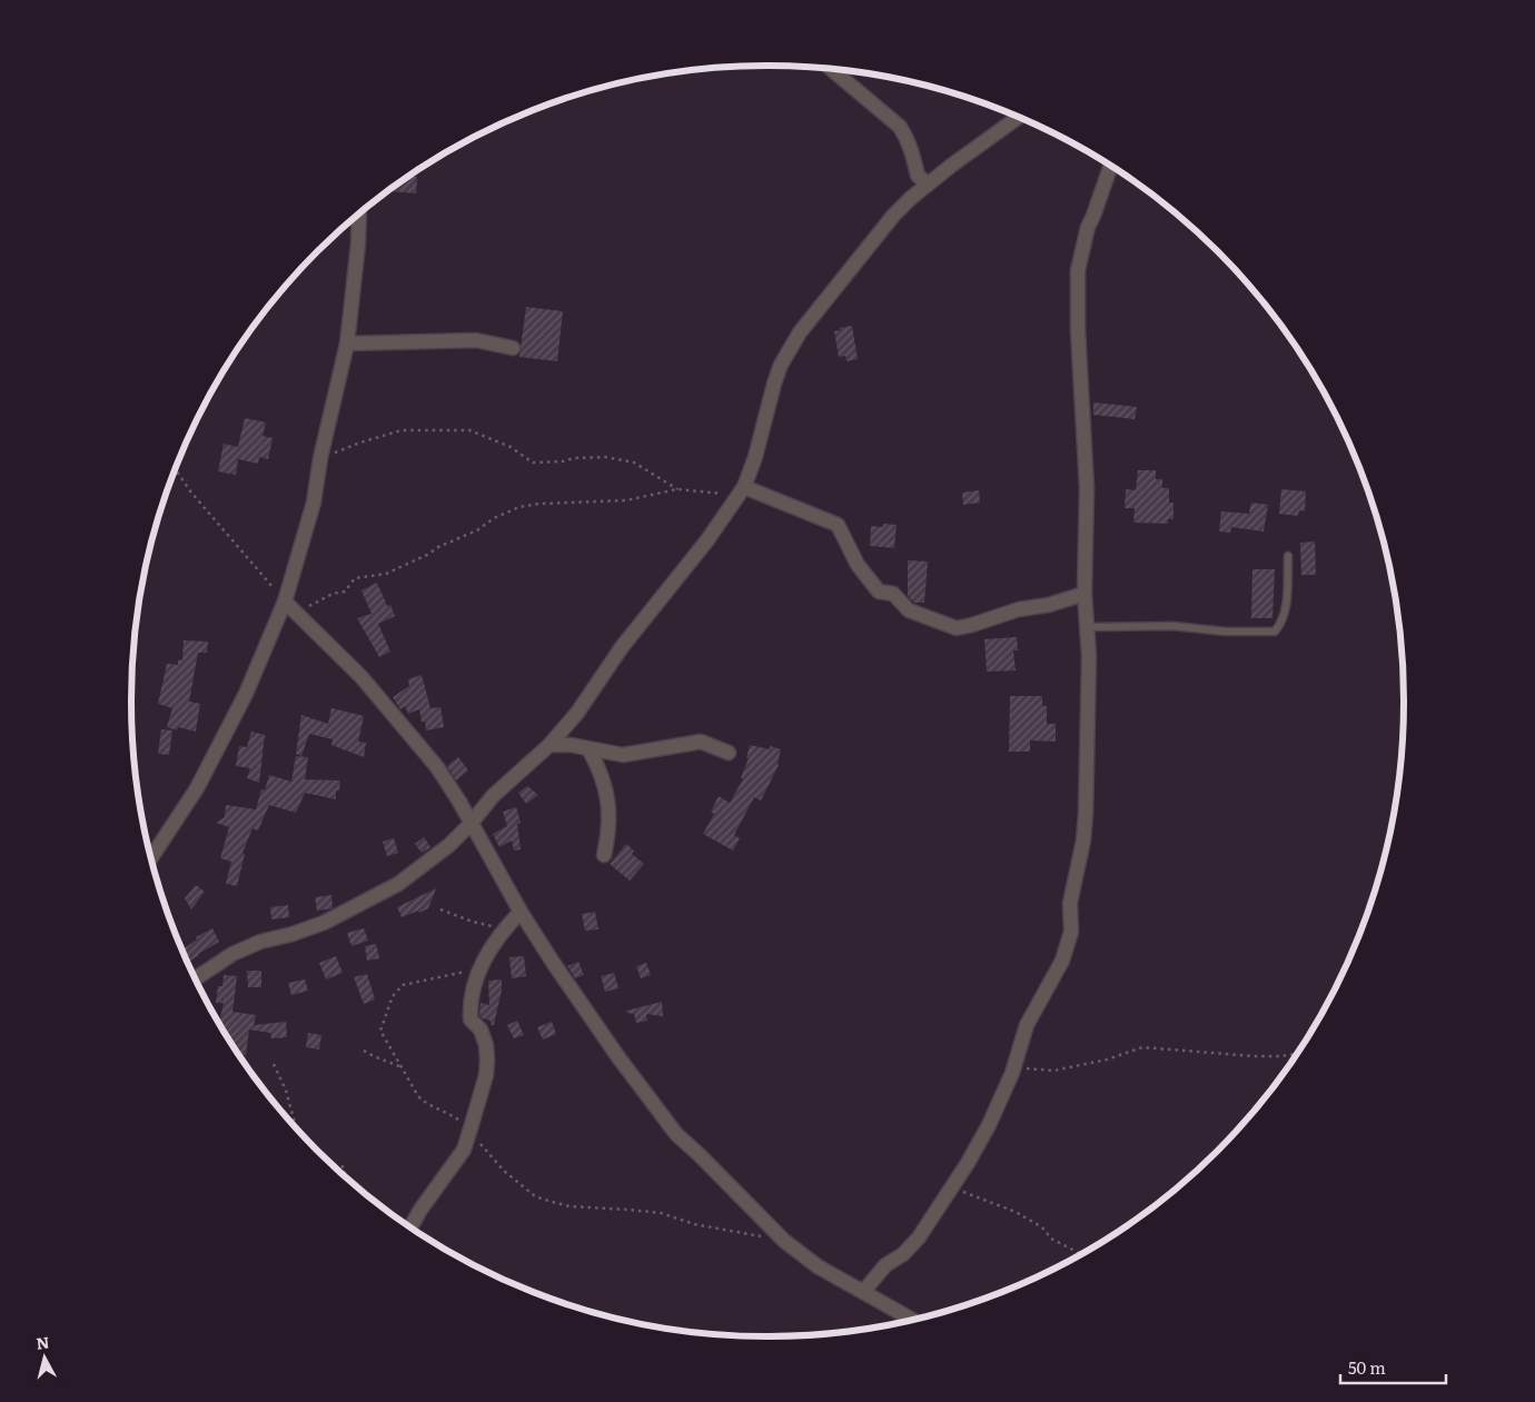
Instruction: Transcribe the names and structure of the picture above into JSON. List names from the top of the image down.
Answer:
{
  "scale_bar": "50 m",
  "north": "top"
}
